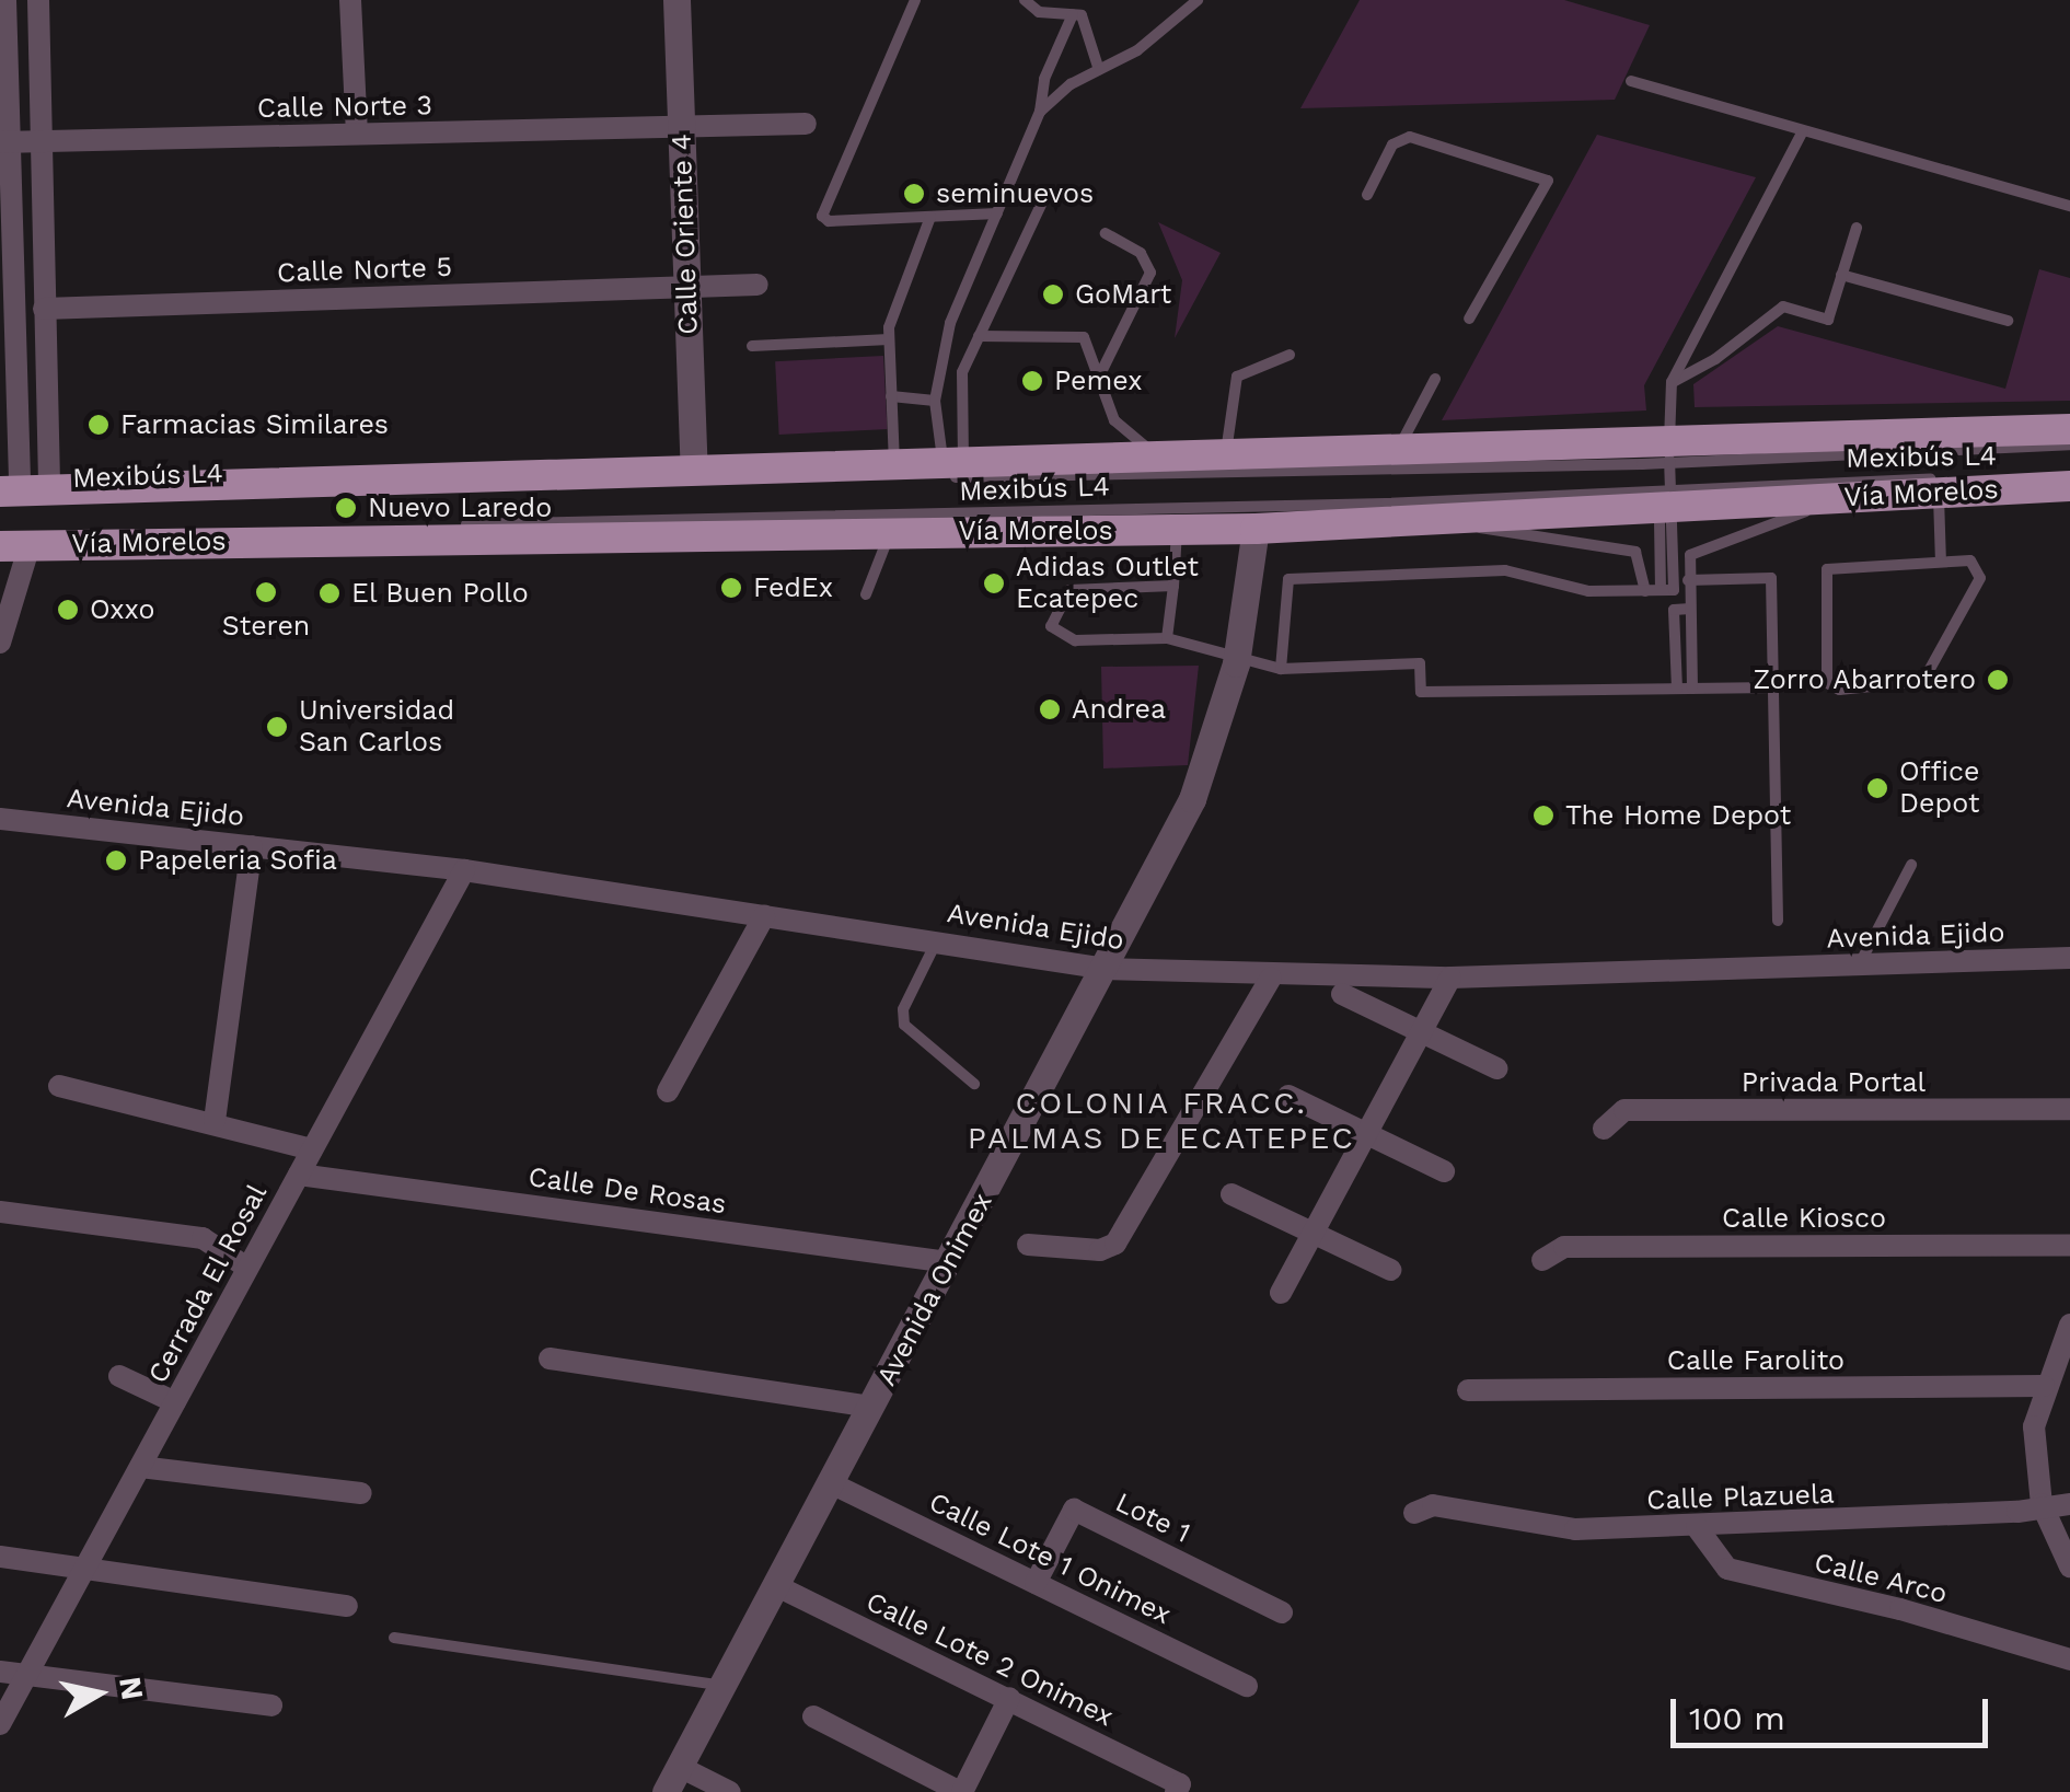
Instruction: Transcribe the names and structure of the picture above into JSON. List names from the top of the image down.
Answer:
{
  "streets": {
    "main road": ["Vía Morelos"],
    "street": [
      "Calle Norte 3",
      "Calle Oriente 4",
      "Calle Norte 5",
      "Avenida Ejido",
      "Privada Portal",
      "Calle De Rosas",
      "Calle Kiosco",
      "Cerrada El Rosal",
      "Avenida Onimex",
      "Calle Farolito",
      "Calle Plazuela",
      "Lote 1",
      "Calle Lote 1 Onimex",
      "Calle Arco",
      "Calle Lote 2 Onimex"
    ],
    "lane": ["Mexibús L4"]
  },
  "crossings": [
    ["Calle Norte 3", "Calle Oriente 4"],
    ["Calle Oriente 4", "Calle Norte 5"],
    ["Calle Oriente 4", "Vía Morelos"],
    ["Mexibús L4", "Vía Morelos"],
    ["Vía Morelos", "Avenida Onimex"],
    ["Avenida Ejido", "Cerrada El Rosal"],
    ["Avenida Ejido", "Avenida Onimex"],
    ["Calle De Rosas", "Cerrada El Rosal"],
    ["Calle De Rosas", "Avenida Onimex"],
    ["Avenida Onimex", "Calle Lote 1 Onimex"],
    ["Avenida Onimex", "Calle Lote 2 Onimex"],
    ["Calle Plazuela", "Calle Arco"],
    ["Lote 1", "Calle Lote 1 Onimex"]
  ],
  "districts": ["COLONIA FRACC. PALMAS DE ECATEPEC"],
  "places": [
    "seminuevos",
    "GoMart",
    "Pemex",
    "Farmacias Similares",
    "Nuevo Laredo",
    "Adidas Outlet Ecatepec",
    "FedEx",
    "Steren",
    "El Buen Pollo",
    "Oxxo",
    "Zorro Abarrotero",
    "Andrea",
    "Universidad San Carlos",
    "Office Depot",
    "The Home Depot",
    "Papeleria Sofia"
  ],
  "scale_bar": "100 m",
  "north": "right"
}
